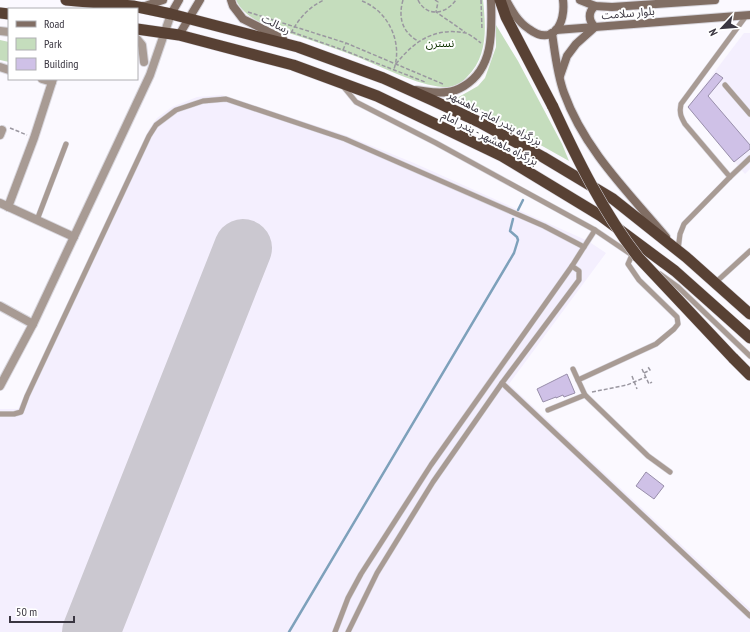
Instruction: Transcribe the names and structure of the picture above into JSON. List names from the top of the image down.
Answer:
{
  "streets": {
    "highway": ["بزرگراه بندر امام- ماهشهر", "بزرگراه ماهشهر - بندر امام"],
    "main road": ["بلوار سلامت", "رسالت"]
  },
  "crossings": [
    ["رسالت", "بزرگراه بندر امام- ماهشهر"]
  ],
  "parks": ["نسترن"],
  "legend": ["Road", "Park", "Building"],
  "scale_bar": "50 m",
  "north": "bottom left"
}
